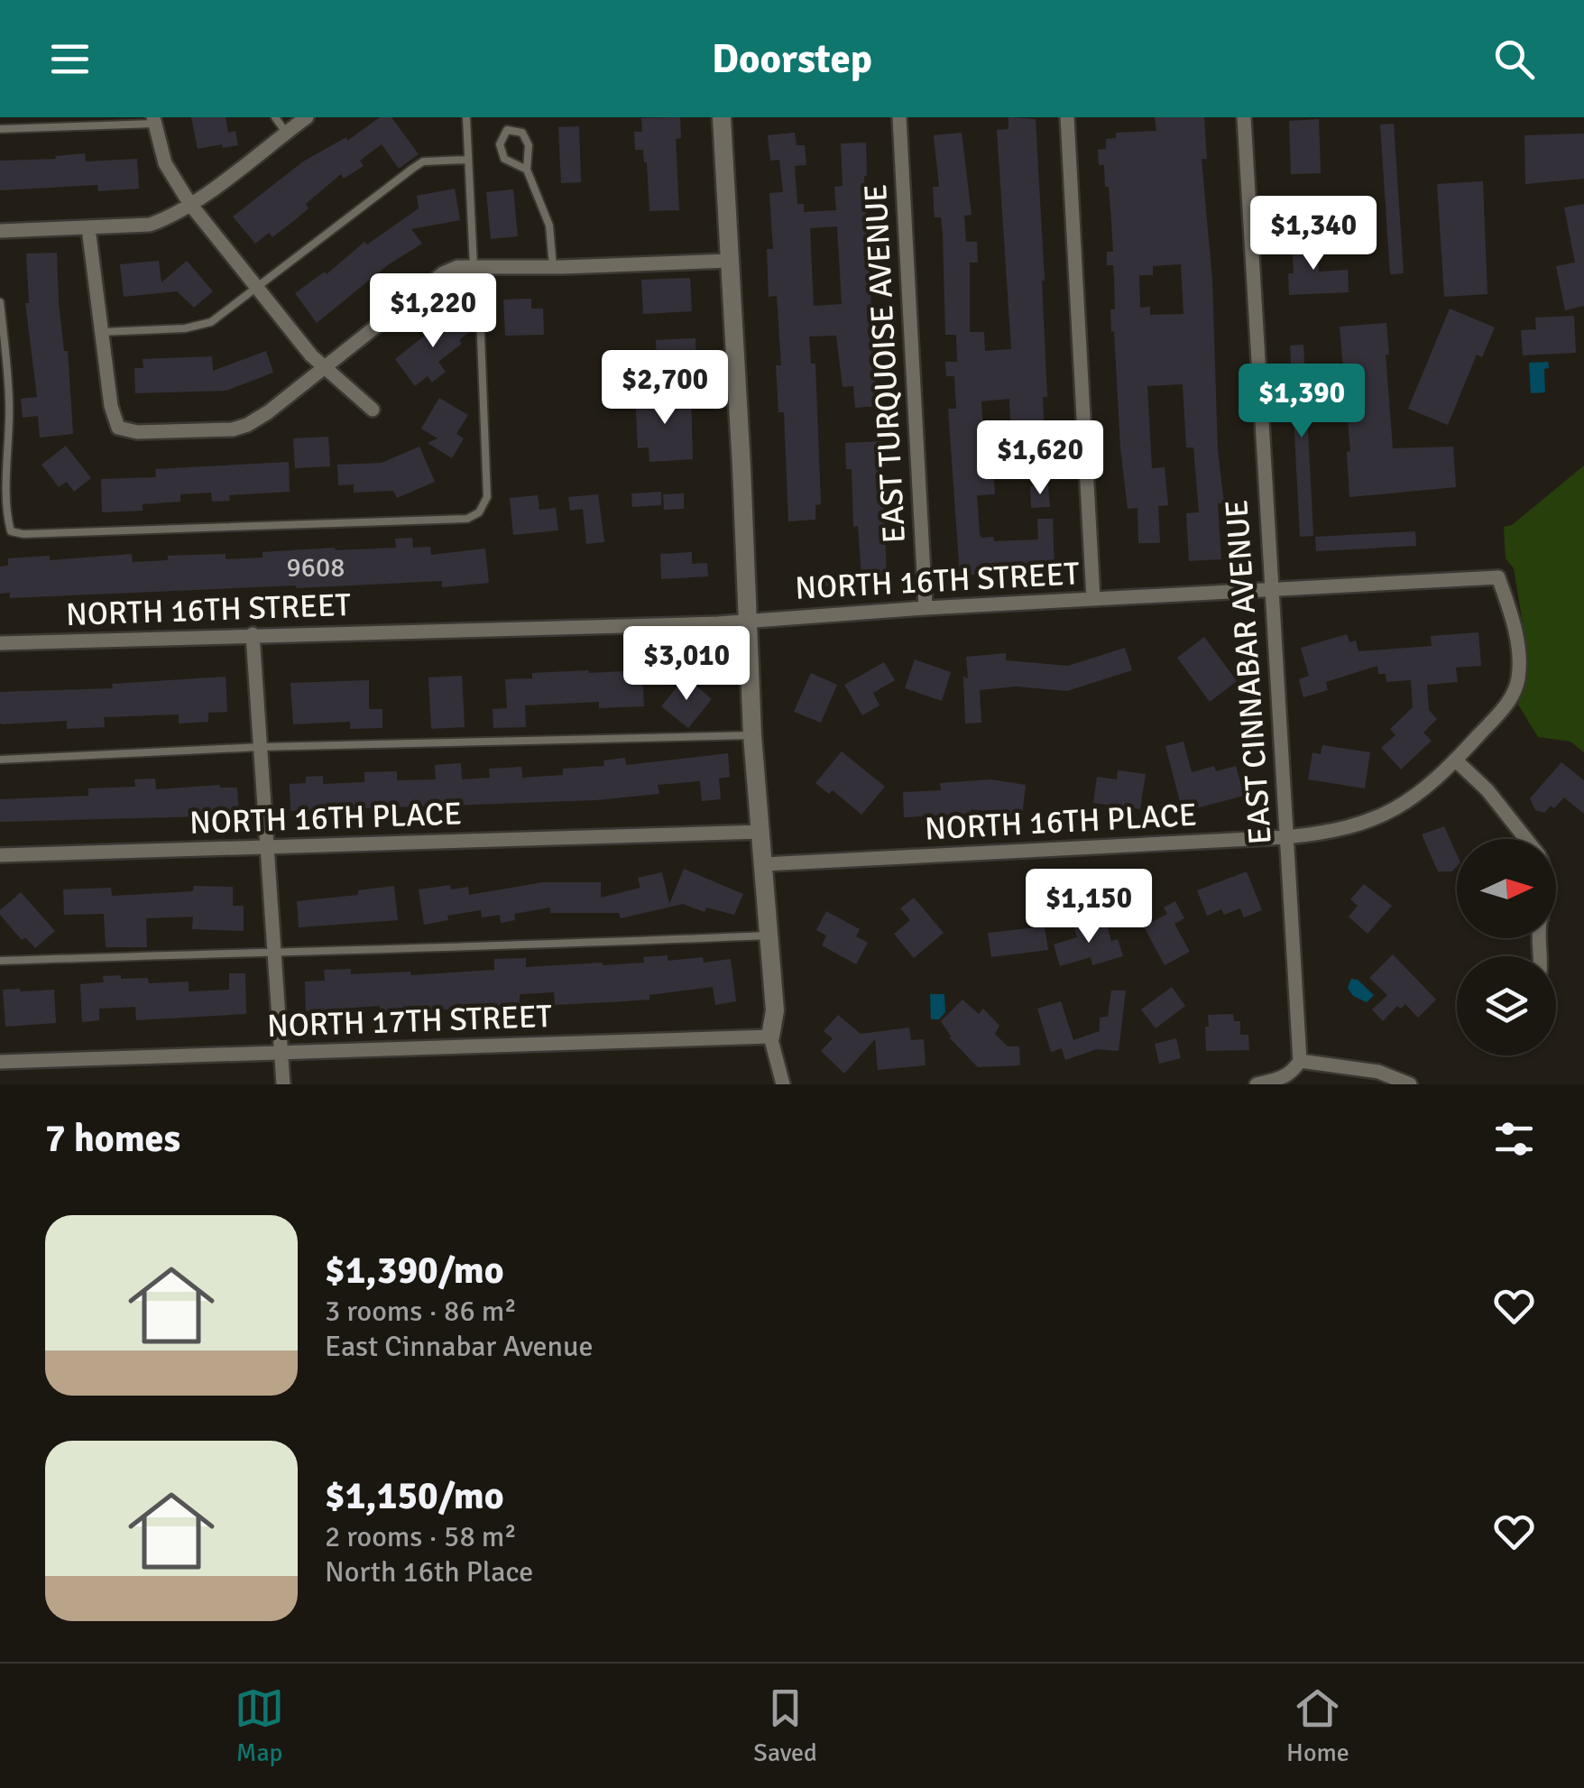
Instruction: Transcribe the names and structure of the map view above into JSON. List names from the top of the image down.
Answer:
{
  "streets": {
    "street": [
      "EAST TURQUOISE AVENUE",
      "NORTH 16TH STREET",
      "EAST CINNABAR AVENUE",
      "NORTH 16TH PLACE",
      "NORTH 17TH STREET"
    ]
  },
  "crossings": [
    ["EAST TURQUOISE AVENUE", "NORTH 16TH STREET"],
    ["NORTH 16TH STREET", "EAST CINNABAR AVENUE"],
    ["NORTH 16TH STREET", "NORTH 16TH PLACE"],
    ["EAST CINNABAR AVENUE", "NORTH 16TH PLACE"]
  ],
  "house_numbers": ["9608"],
  "north": "right",
  "page": {
    "header": "Doorstep",
    "price": [
      "$1,340",
      "$1,220",
      "$2,700",
      "$1,390",
      "$1,620",
      "$3,010",
      "$1,150"
    ],
    "heading": "7 homes",
    "list": [
      {
        "name": "$1,390/mo",
        "note": "3 rooms · 86 m² · East Cinnabar Avenue"
      },
      {
        "name": "$1,150/mo",
        "note": "2 rooms · 58 m² · North 16th Place"
      }
    ],
    "tabs": ["Map", "Saved", "Home"]
  }
}
